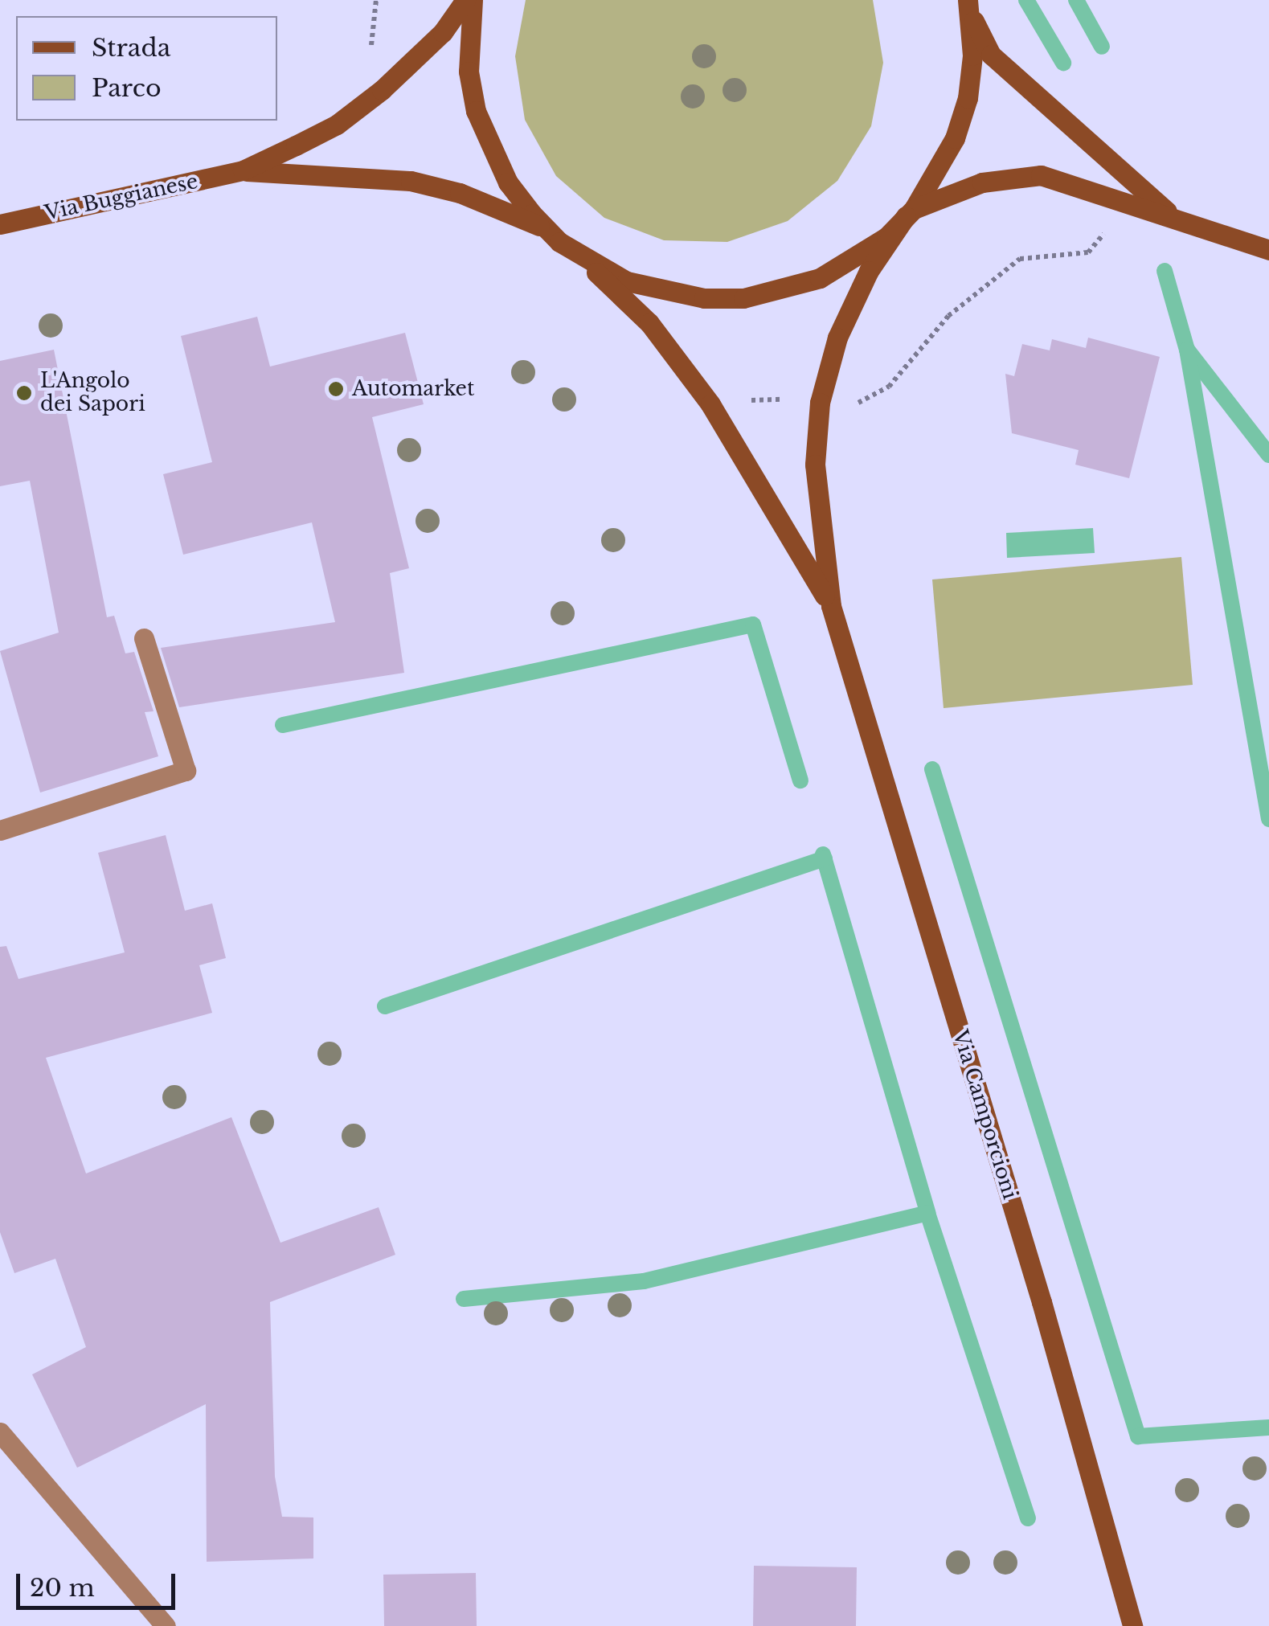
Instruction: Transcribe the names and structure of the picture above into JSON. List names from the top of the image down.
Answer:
{
  "streets": {
    "main road": ["Via Buggianese", "Via Camporcioni"]
  },
  "places": ["Automarket", "L'Angolo dei Sapori"],
  "legend": ["Strada", "Parco"],
  "scale_bar": "20 m"
}
